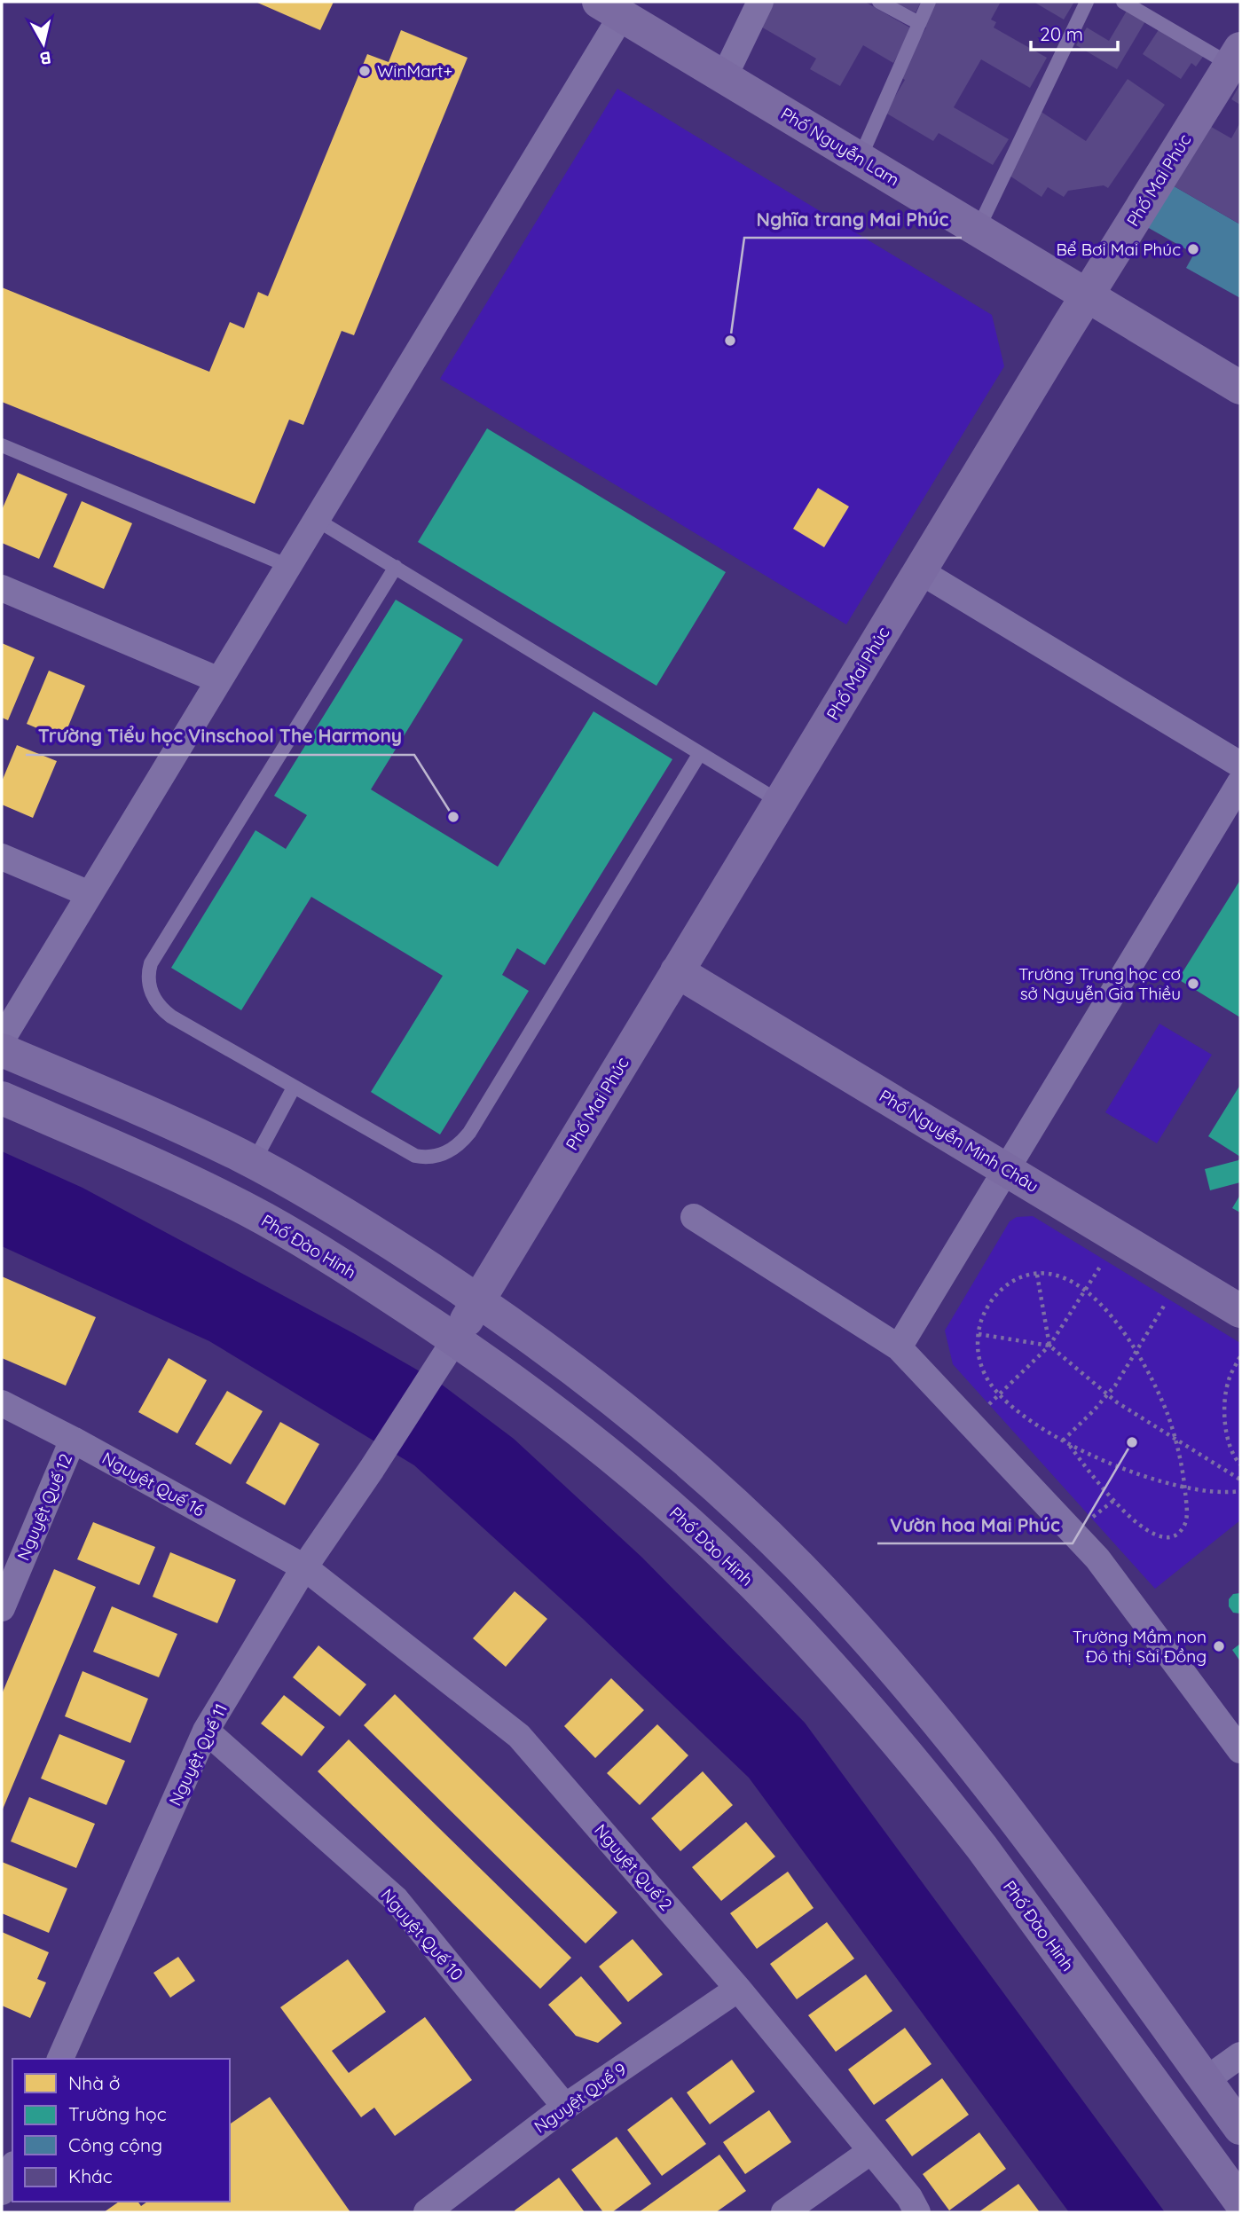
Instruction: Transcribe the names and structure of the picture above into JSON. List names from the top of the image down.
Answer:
{
  "streets": {
    "street": [
      "Phố Nguyễn Lam",
      "Phố Mai Phúc",
      "Phố Nguyễn Minh Châu",
      "Phố Đào Hinh",
      "Nguyệt Quế 16",
      "Nguyệt Quế 12",
      "Nguyệt Quế 11",
      "Nguyệt Quế 2",
      "Nguyệt Quế 10",
      "Nguyệt Quế 9"
    ]
  },
  "crossings": [
    ["Phố Nguyễn Lam", "Phố Mai Phúc"],
    ["Phố Mai Phúc", "Phố Nguyễn Minh Châu"],
    ["Phố Mai Phúc", "Phố Đào Hinh"],
    ["Phố Mai Phúc", "Nguyệt Quế 11"],
    ["Phố Đào Hinh", "Nguyệt Quế 11"],
    ["Nguyệt Quế 16", "Nguyệt Quế 12"],
    ["Nguyệt Quế 16", "Nguyệt Quế 11"],
    ["Nguyệt Quế 16", "Nguyệt Quế 2"],
    ["Nguyệt Quế 11", "Nguyệt Quế 2"],
    ["Nguyệt Quế 11", "Nguyệt Quế 10"],
    ["Nguyệt Quế 2", "Nguyệt Quế 9"],
    ["Nguyệt Quế 10", "Nguyệt Quế 9"]
  ],
  "places": [
    "WinMart+",
    "Bể Bơi Mai Phúc",
    "Nghĩa trang Mai Phúc",
    "Trường Tiểu học Vinschool The Harmony",
    "Trường Trung học cơ sở Nguyễn Gia Thiều",
    "Vườn hoa Mai Phúc",
    "Trường Mầm non Đô thị Sài Đồng"
  ],
  "legend": [
    "Nhà ở",
    "Trường học",
    "Công cộng",
    "Khác"
  ],
  "scale_bar": "20 m",
  "north": "bottom"
}
